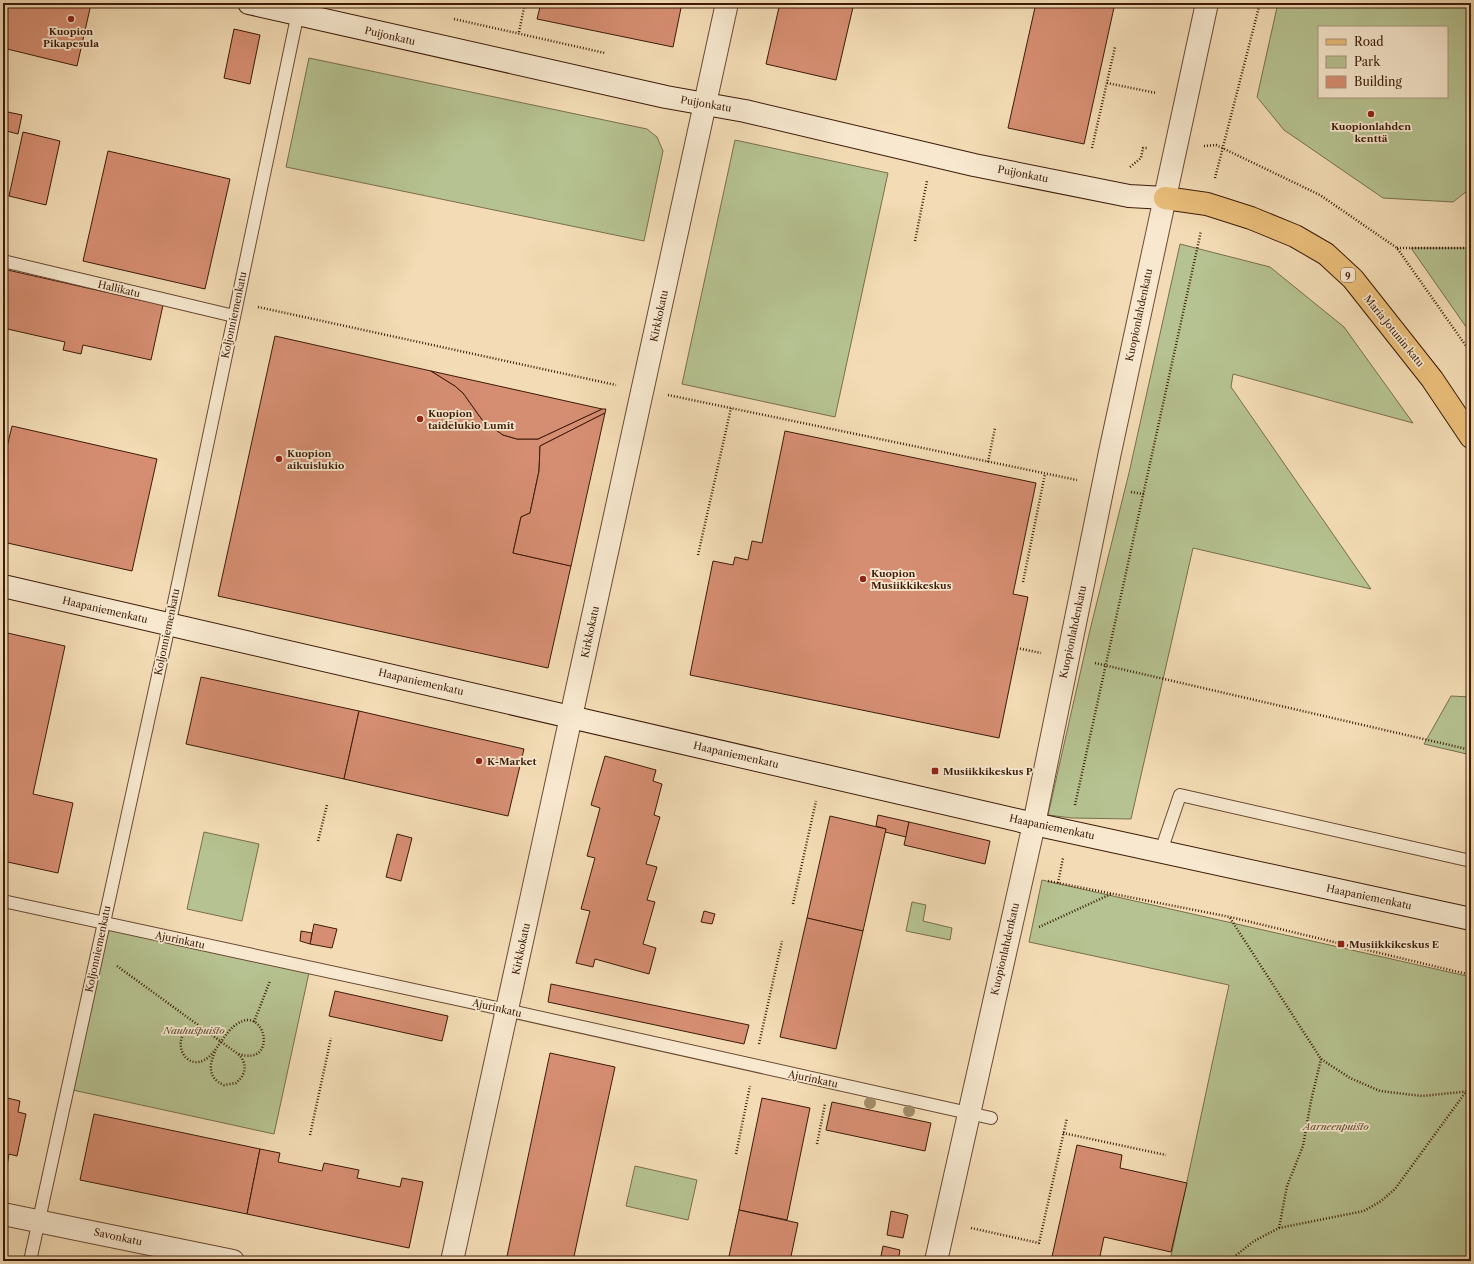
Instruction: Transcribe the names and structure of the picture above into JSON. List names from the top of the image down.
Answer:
{
  "streets": {
    "main road": ["9", "Maria Jotunin katu"],
    "street": [
      "Puijonkatu",
      "Kuopionlahdenkatu",
      "Kirkkokatu",
      "Haapaniemenkatu",
      "Savonkatu"
    ],
    "lane": ["Hallikatu", "Koljonniemenkatu", "Ajurinkatu"]
  },
  "crossings": [
    ["Puijonkatu", "Koljonniemenkatu"],
    ["Puijonkatu", "Kuopionlahdenkatu"],
    ["Puijonkatu", "Kirkkokatu"],
    ["Puijonkatu", "Maria Jotunin katu"],
    ["Hallikatu", "Koljonniemenkatu"],
    ["Koljonniemenkatu", "Haapaniemenkatu"],
    ["Koljonniemenkatu", "Ajurinkatu"],
    ["Koljonniemenkatu", "Savonkatu"],
    ["Kuopionlahdenkatu", "Maria Jotunin katu"],
    ["Kuopionlahdenkatu", "Haapaniemenkatu"],
    ["Kuopionlahdenkatu", "Ajurinkatu"],
    ["Kirkkokatu", "Haapaniemenkatu"],
    ["Kirkkokatu", "Ajurinkatu"]
  ],
  "parks": ["Nauhuspuisto", "Aarneenpuisto"],
  "places": {
    "other": [
      "Kuopion Pikapesula",
      "Kuopionlahden kenttä",
      "Kuopion taidelukio Lumit",
      "Kuopion aikuislukio",
      "Kuopion Musiikkikeskus",
      "K-Market"
    ],
    "transit": ["Musiikkikeskus P", "Musiikkikeskus E"]
  },
  "legend": ["Road", "Park", "Building"]
}
